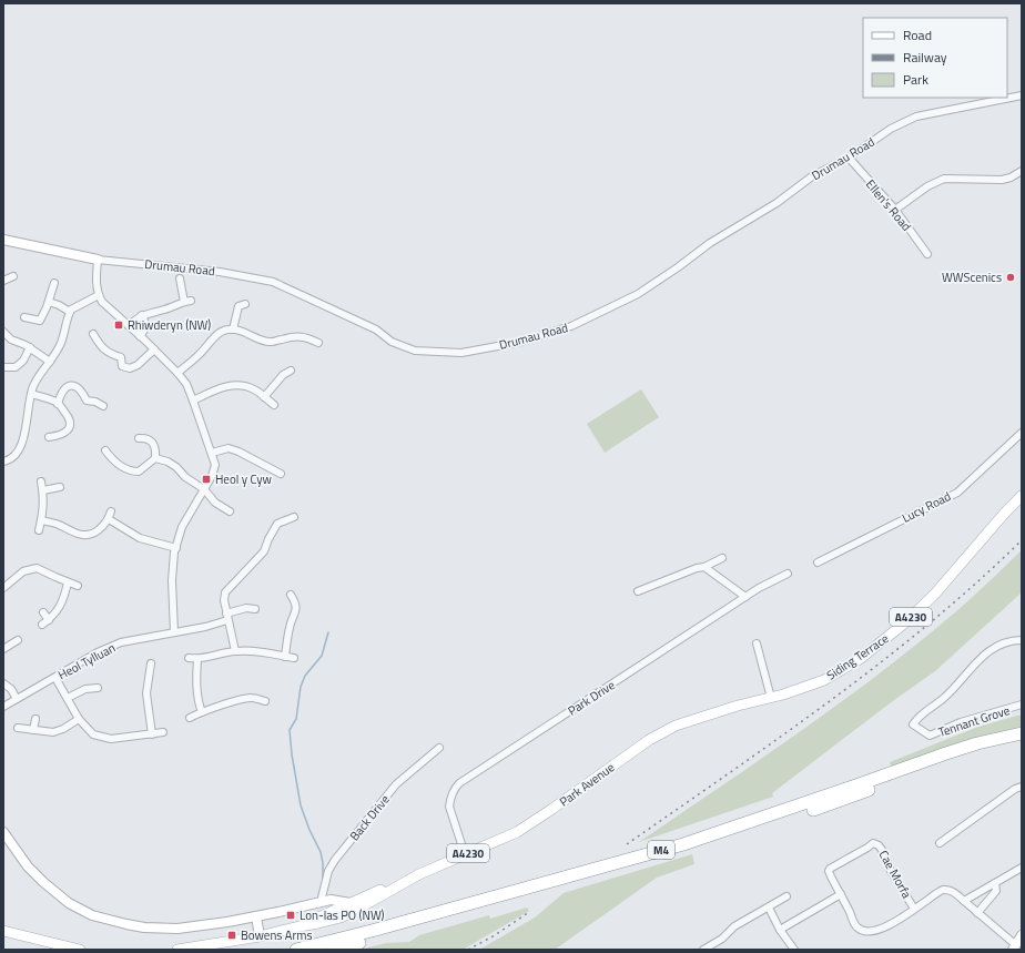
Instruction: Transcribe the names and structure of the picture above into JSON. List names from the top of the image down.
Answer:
{
  "streets": {
    "highway": ["M4"],
    "main road": [
      "Drumau Road",
      "A4230",
      "Siding Terrace",
      "Park Avenue"
    ],
    "street": [
      "Ellen's Road",
      "Lucy Road",
      "Heol Tylluan",
      "Park Drive",
      "Tennant Grove",
      "Back Drive",
      "Cae Morfa"
    ]
  },
  "crossings": [
    ["Drumau Road", "Ellen's Road"],
    ["A4230", "Park Avenue"],
    ["Siding Terrace", "Park Avenue"],
    ["Park Drive", "Park Avenue"]
  ],
  "places": {
    "other": ["WWScenics"],
    "transit": [
      "Rhiwderyn (NW)",
      "Heol y Cyw",
      "Lon-las PO (NW)",
      "Bowens Arms"
    ]
  },
  "legend": ["Road", "Railway", "Park"]
}
